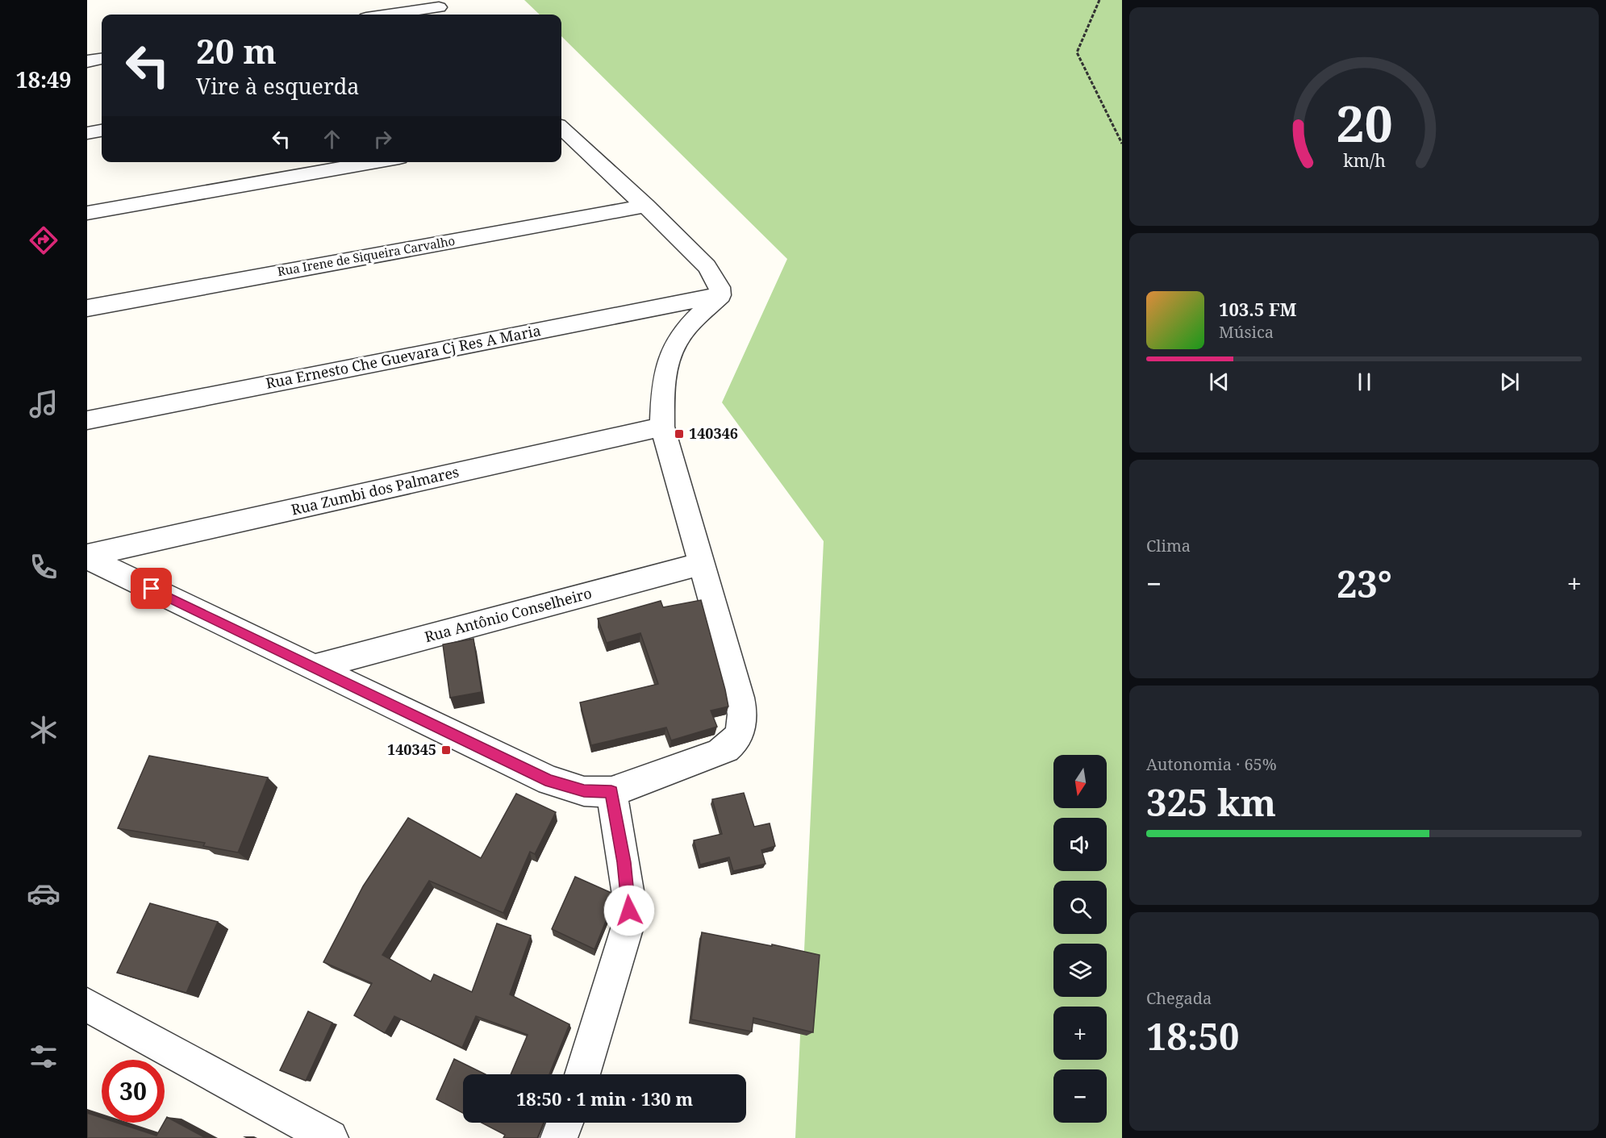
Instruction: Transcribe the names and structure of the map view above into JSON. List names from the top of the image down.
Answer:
{
  "streets": {
    "street": [
      "Rua Irene de Siqueira Carvalho",
      "Rua Ernesto Che Guevara Cj Res A Maria",
      "Rua Zumbi dos Palmares",
      "Rua Antônio Conselheiro"
    ]
  },
  "places": {
    "transit": ["140346", "140345"]
  },
  "north": "bottom",
  "page": {
    "tabs": "18:49",
    "turn": ["20 m", "Vire à esquerda"],
    "song": ["103.5 FM", "Música"],
    "tile": [
      "Clima",
      ["Autonomia · 65%", "325 km"],
      ["Chegada", "18:50"]
    ],
    "heat": ["−", "23°", "+"],
    "map_buttons": ["+", "−"],
    "limit": "30",
    "trip": "18:50 · 1 min · 130 m",
    "gauge": ["20", "km/h"]
  }
}
